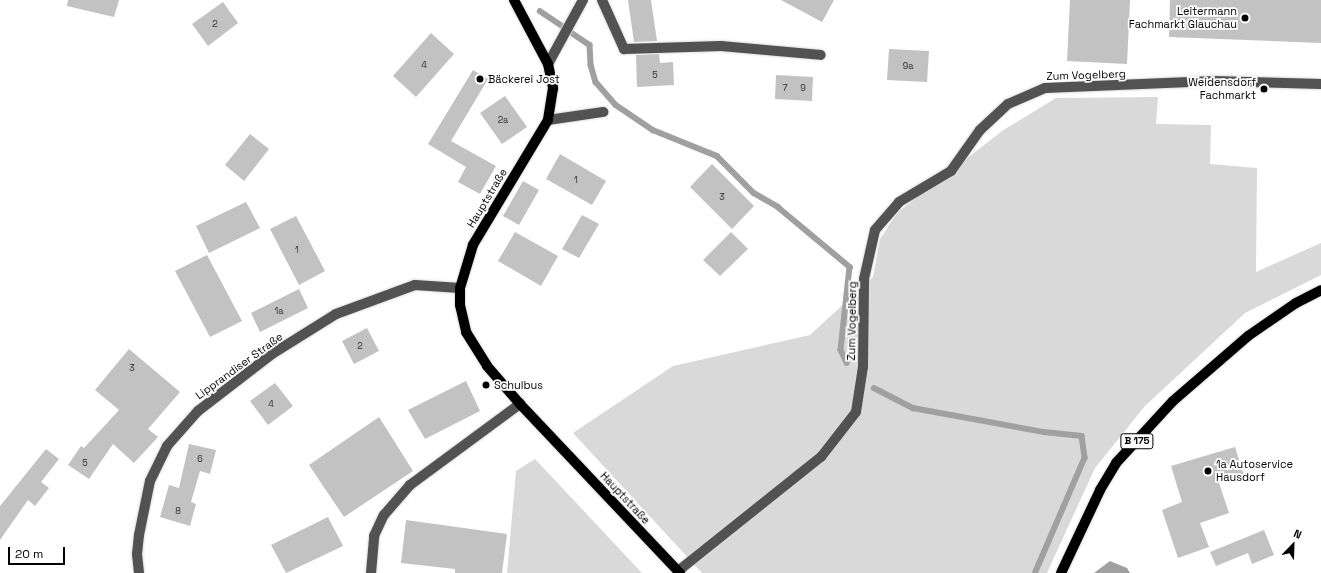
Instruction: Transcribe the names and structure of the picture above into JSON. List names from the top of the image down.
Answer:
{
  "streets": {
    "main road": ["Hauptstraße", "B 175"],
    "street": ["Zum Vogelberg", "Lipprandiser Straße"]
  },
  "crossings": [
    ["Zum Vogelberg", "Hauptstraße"],
    ["Hauptstraße", "Lipprandiser Straße"]
  ],
  "places": [
    "Leitermann Fachmarkt Glauchau",
    "Bäckerei Jost",
    "Weidensdorf Fachmarkt",
    "Schulbus",
    "1a Autoservice Hausdorf"
  ],
  "house_numbers": [
    "2",
    "4",
    "9a",
    "5",
    "7",
    "9",
    "2a",
    "1",
    "3",
    "1",
    "1a",
    "2",
    "3",
    "4",
    "6",
    "5",
    "8"
  ],
  "scale_bar": "20 m",
  "north": "top right"
}
